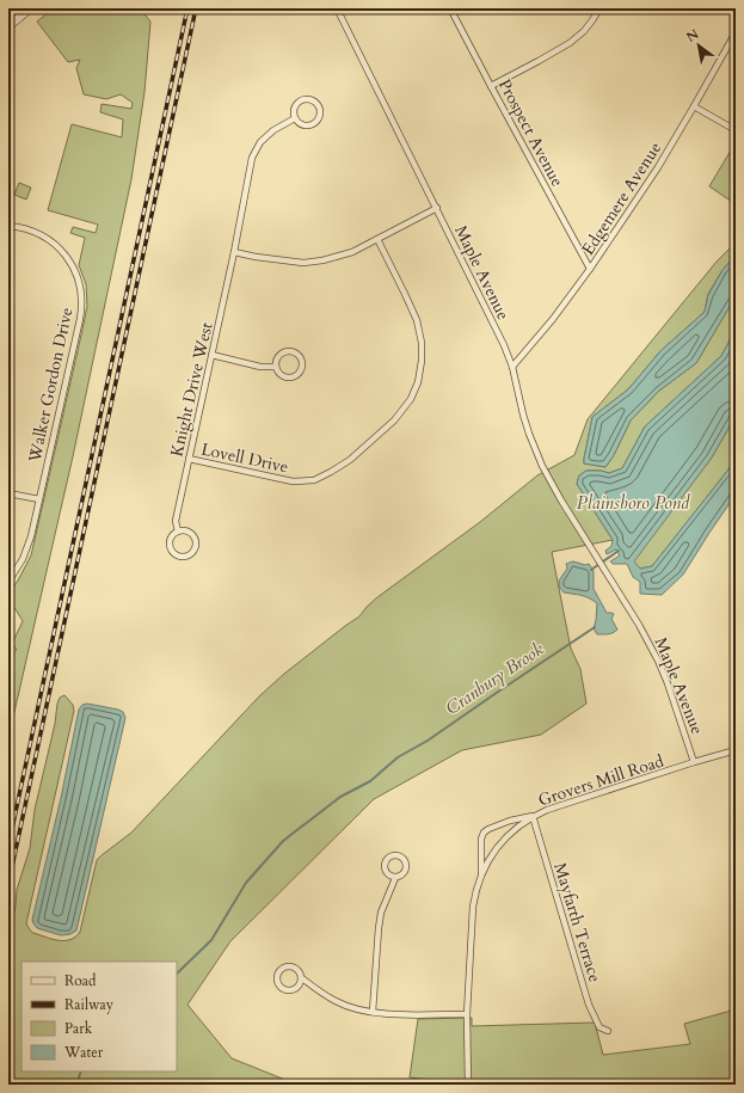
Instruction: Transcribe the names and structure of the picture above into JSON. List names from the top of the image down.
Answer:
{
  "streets": {
    "street": [
      "Prospect Avenue",
      "Edgemere Avenue",
      "Maple Avenue",
      "Walker Gordon Drive",
      "Knight Drive West",
      "Lovell Drive",
      "Grovers Mill Road",
      "Mayfarth Terrace"
    ]
  },
  "crossings": [
    ["Prospect Avenue", "Edgemere Avenue"],
    ["Edgemere Avenue", "Maple Avenue"],
    ["Maple Avenue", "Grovers Mill Road"],
    ["Knight Drive West", "Lovell Drive"],
    ["Grovers Mill Road", "Mayfarth Terrace"]
  ],
  "water": ["Plainsboro Pond", "Cranbury Brook"],
  "legend": [
    "Road",
    "Railway",
    "Park",
    "Water"
  ],
  "north": "top left"
}
